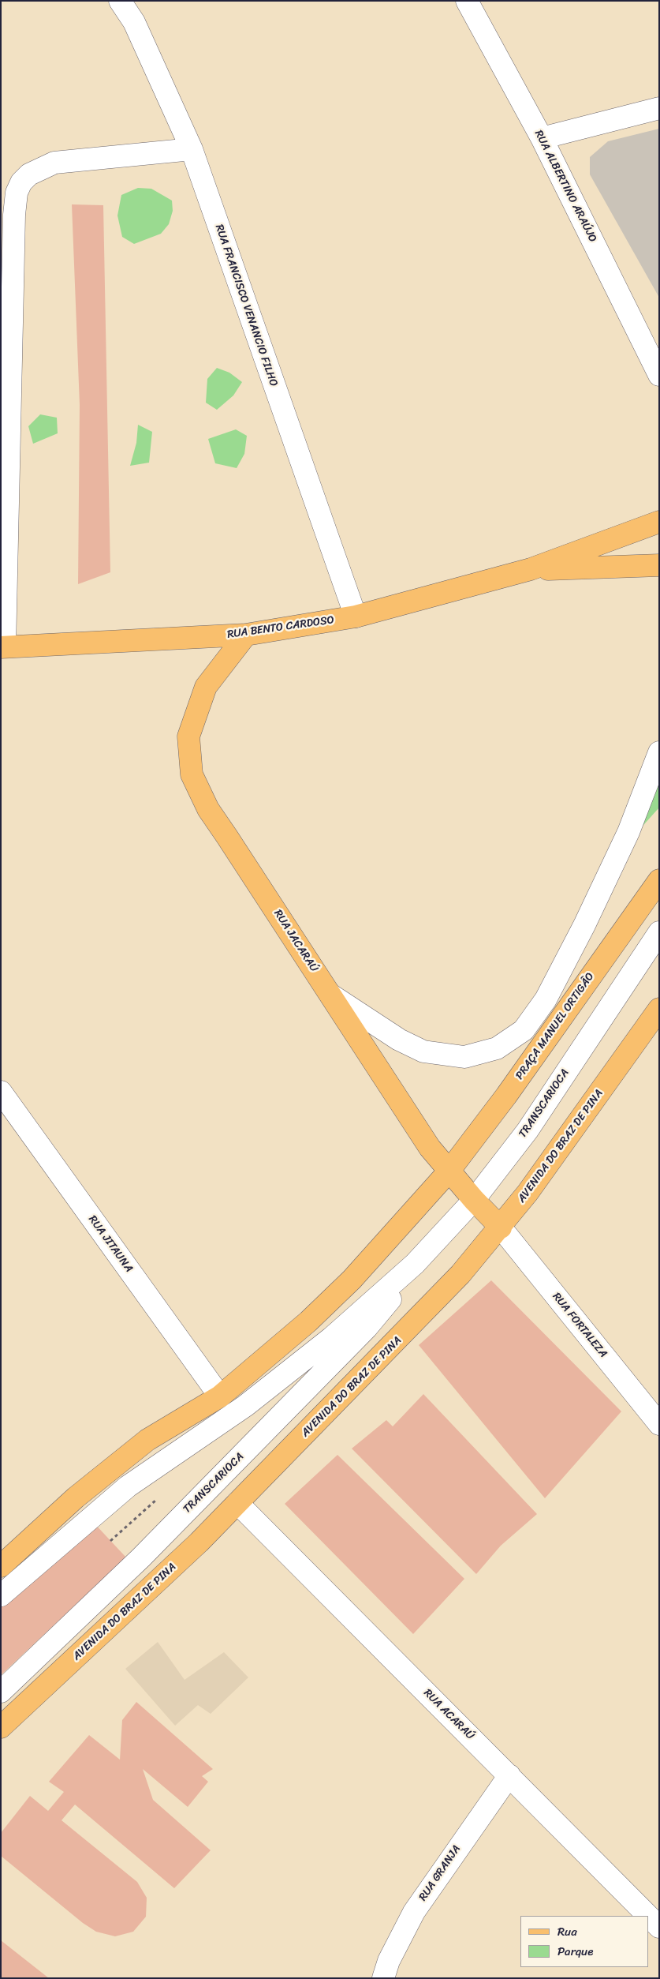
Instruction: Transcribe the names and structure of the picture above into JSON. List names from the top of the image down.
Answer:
{
  "streets": {
    "main road": [
      "RUA BENTO CARDOSO",
      "RUA JACARAÚ",
      "PRAÇA MANUEL ORTIGÃO",
      "AVENIDA DO BRAZ DE PINA"
    ],
    "street": [
      "RUA ALBERTINO ARAÚJO",
      "RUA FRANCISCO VENANCIO FILHO",
      "TRANSCARIOCA",
      "RUA JITAUNA",
      "RUA FORTALEZA",
      "RUA ACARAÚ",
      "RUA GRANJA"
    ]
  },
  "crossings": [
    ["RUA FRANCISCO VENANCIO FILHO", "RUA BENTO CARDOSO"],
    ["RUA BENTO CARDOSO", "RUA JACARAÚ"],
    ["RUA JACARAÚ", "PRAÇA MANUEL ORTIGÃO"],
    ["RUA JACARAÚ", "TRANSCARIOCA"],
    ["RUA JACARAÚ", "AVENIDA DO BRAZ DE PINA"],
    ["RUA JACARAÚ", "RUA FORTALEZA"],
    ["AVENIDA DO BRAZ DE PINA", "RUA FORTALEZA"],
    ["AVENIDA DO BRAZ DE PINA", "RUA ACARAÚ"],
    ["RUA ACARAÚ", "RUA GRANJA"]
  ],
  "legend": ["Rua", "Parque"]
}
